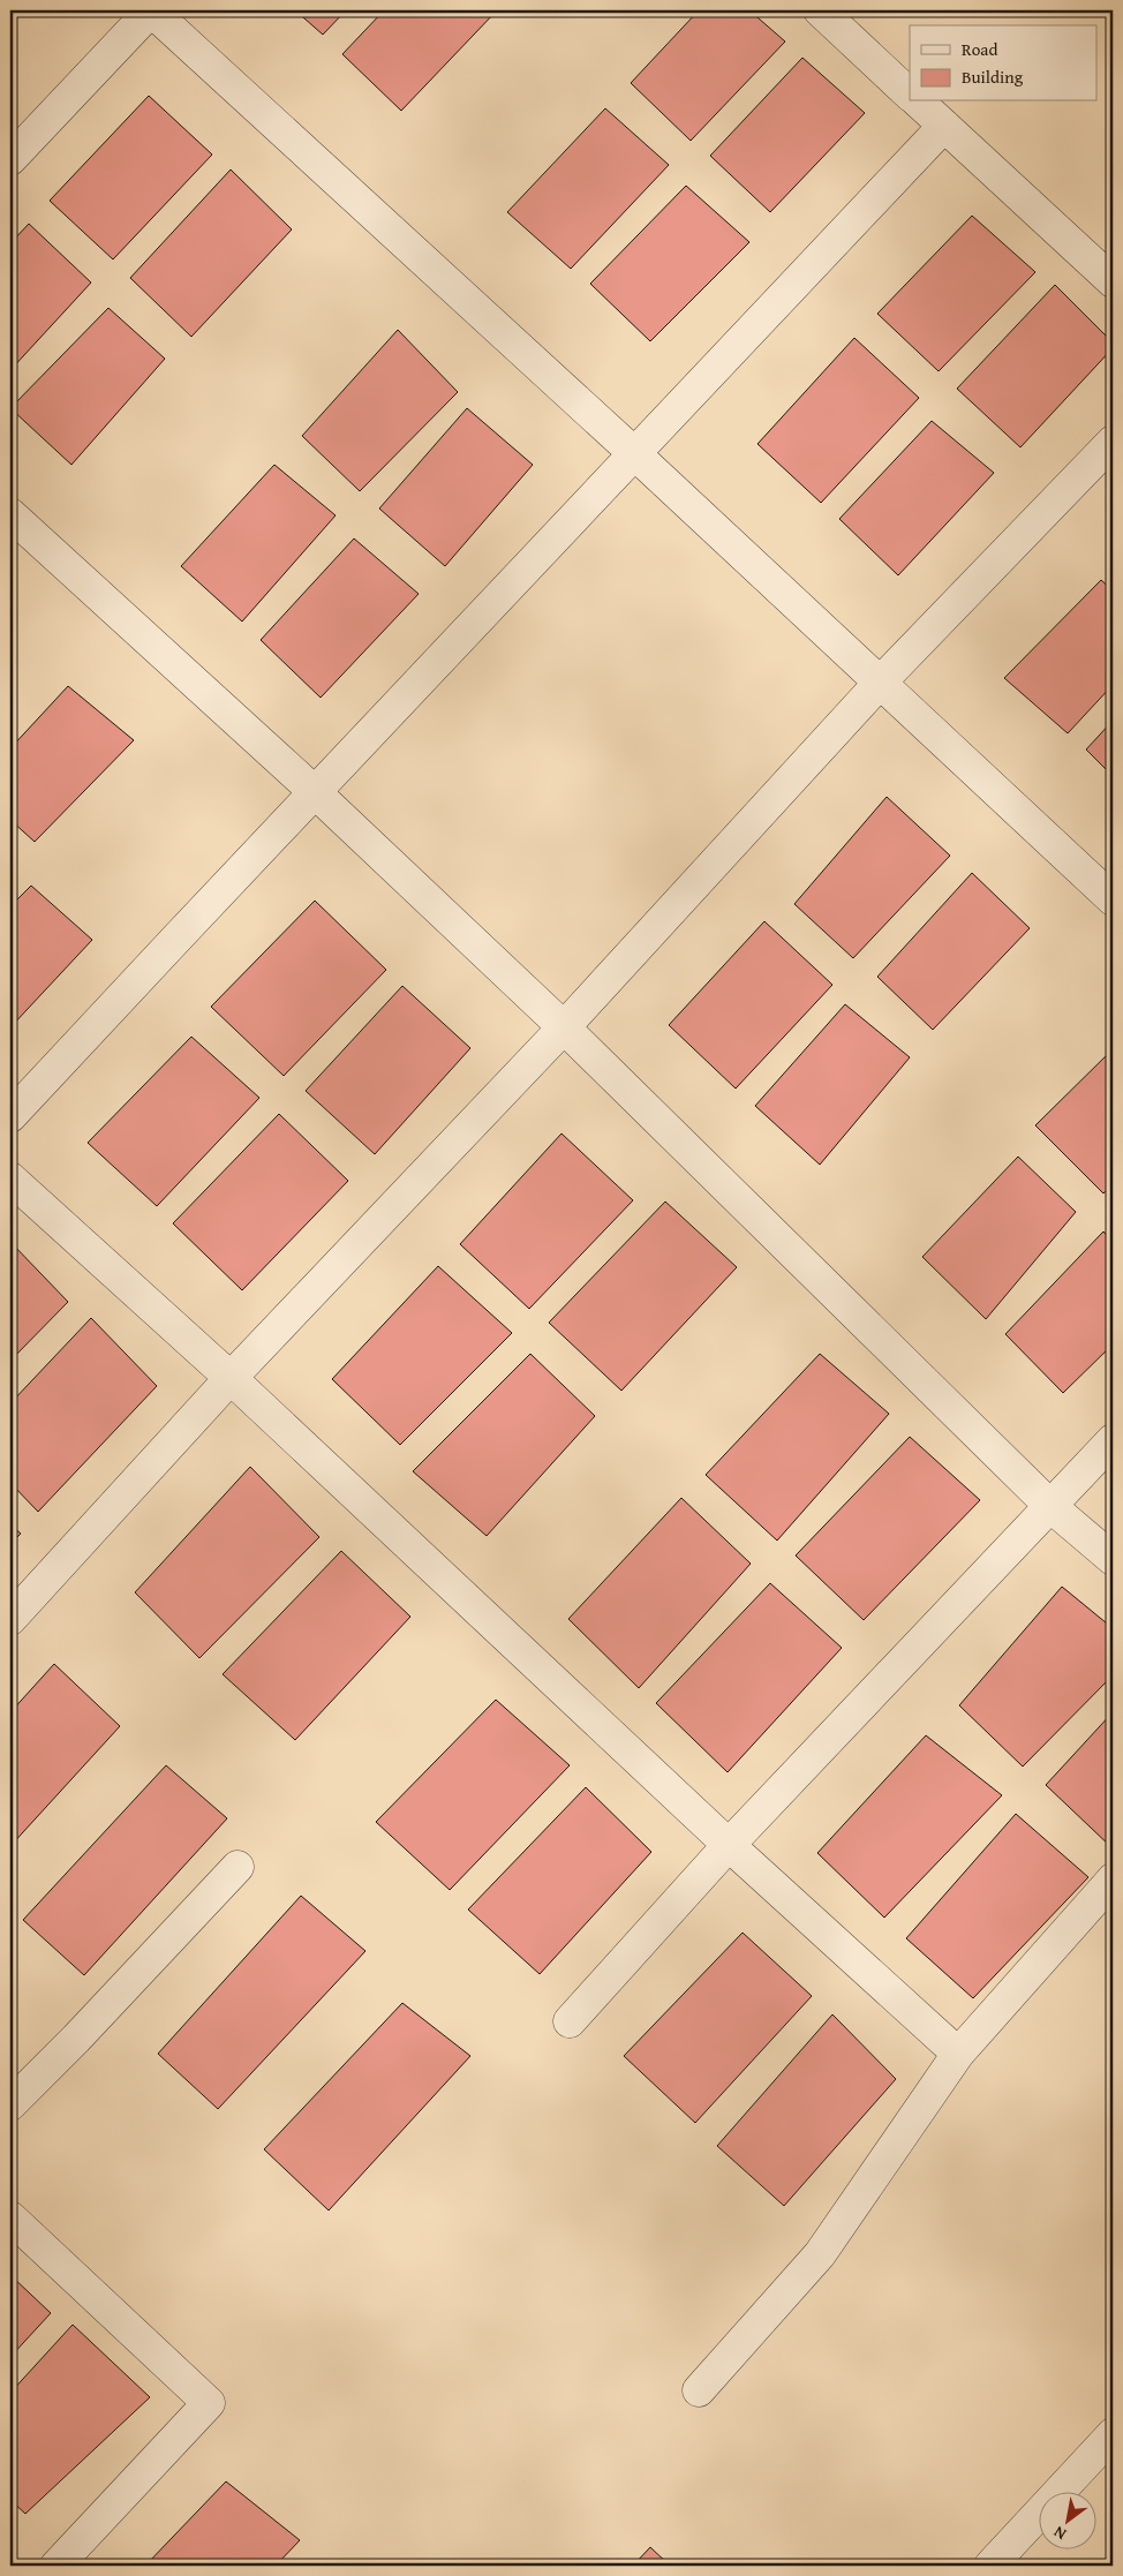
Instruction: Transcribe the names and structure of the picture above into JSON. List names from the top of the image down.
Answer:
{
  "legend": ["Road", "Building"],
  "north": "bottom left"
}
